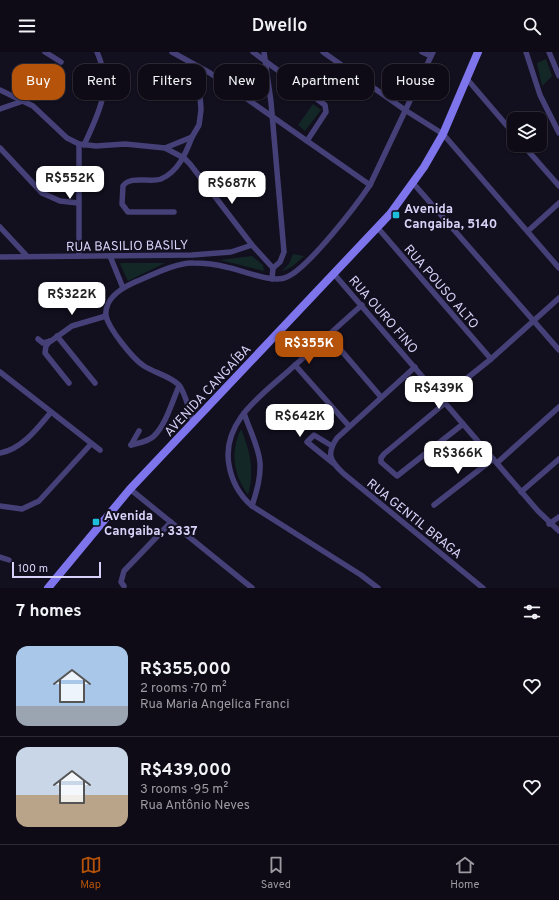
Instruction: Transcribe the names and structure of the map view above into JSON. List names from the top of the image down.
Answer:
{
  "streets": {
    "main road": ["AVENIDA CANGAÍBA"],
    "street": [
      "RUA BASILIO BASILY",
      "RUA POUSO ALTO",
      "RUA OURO FINO",
      "RUA GENTIL BRAGA"
    ]
  },
  "crossings": [
    ["RUA POUSO ALTO", "AVENIDA CANGAÍBA"],
    ["RUA OURO FINO", "AVENIDA CANGAÍBA"]
  ],
  "places": {
    "transit": ["Avenida Cangaiba, 5140", "Avenida Cangaiba, 3337"]
  },
  "scale_bar": "100 m",
  "page": {
    "header": "Dwello",
    "chip": [
      "Buy",
      "Rent",
      "Filters",
      "New",
      "Apartment",
      "House"
    ],
    "price": [
      "R$552K",
      "R$687K",
      "R$322K",
      "R$355K",
      "R$439K",
      "R$642K",
      "R$366K"
    ],
    "scale": "100 m",
    "heading": "7 homes",
    "list": [
      {
        "name": "R$355,000",
        "note": "2 rooms · 70 m² · Rua Maria Angelica Franci"
      },
      {
        "name": "R$439,000",
        "note": "3 rooms · 95 m² · Rua Antônio Neves"
      }
    ],
    "tabs": ["Map", "Saved", "Home"]
  }
}
